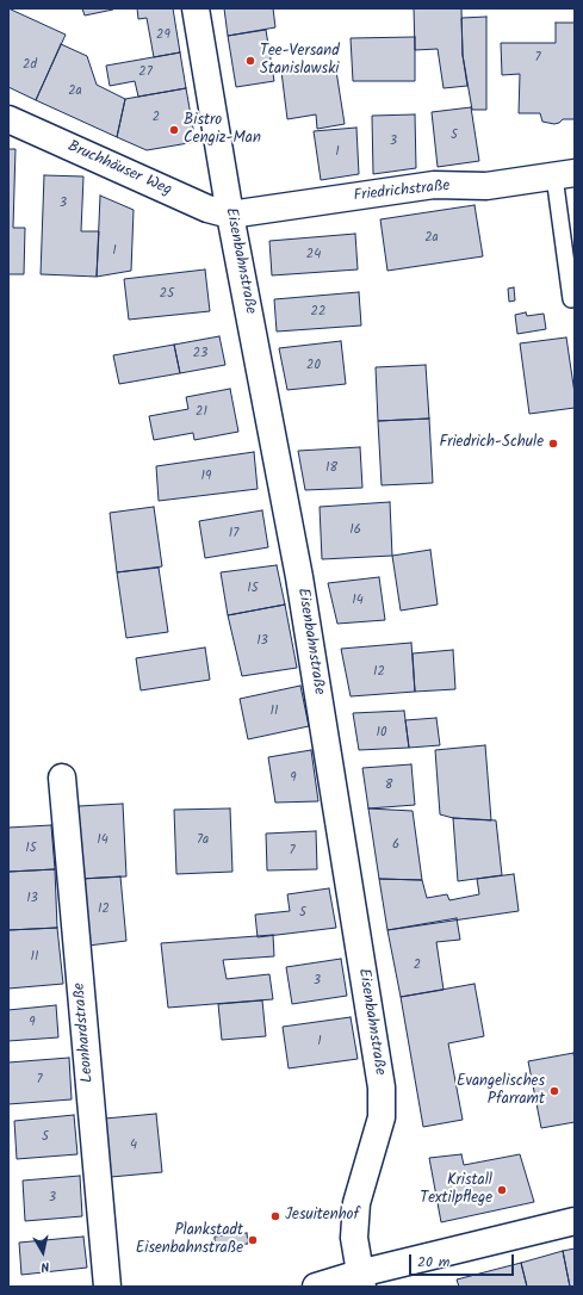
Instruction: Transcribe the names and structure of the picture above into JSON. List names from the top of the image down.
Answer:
{
  "streets": {
    "street": [
      "Bruchhäuser Weg",
      "Friedrichstraße",
      "Eisenbahnstraße",
      "Leonhardstraße"
    ]
  },
  "crossings": [
    ["Bruchhäuser Weg", "Friedrichstraße"],
    ["Bruchhäuser Weg", "Eisenbahnstraße"],
    ["Friedrichstraße", "Eisenbahnstraße"]
  ],
  "places": [
    "Tee-Versand Stanislawski",
    "Bistro Cengiz-Man",
    "Friedrich-Schule",
    "Evangelisches Pfarramt",
    "Kristall Textilpflege",
    "Jesuitenhof",
    "Plankstadt Eisenbahnstraße"
  ],
  "house_numbers": [
    "29",
    "7",
    "2d",
    "27",
    "2a",
    "2",
    "5",
    "3",
    "1",
    "3",
    "2a",
    "1",
    "24",
    "25",
    "22",
    "23",
    "20",
    "21",
    "18",
    "19",
    "16",
    "17",
    "15",
    "14",
    "13",
    "12",
    "11",
    "10",
    "9",
    "8",
    "14",
    "7a",
    "6",
    "15",
    "7",
    "13",
    "12",
    "5",
    "11",
    "2",
    "3",
    "9",
    "1",
    "7",
    "5",
    "4",
    "3"
  ],
  "scale_bar": "20 m",
  "north": "bottom"
}
